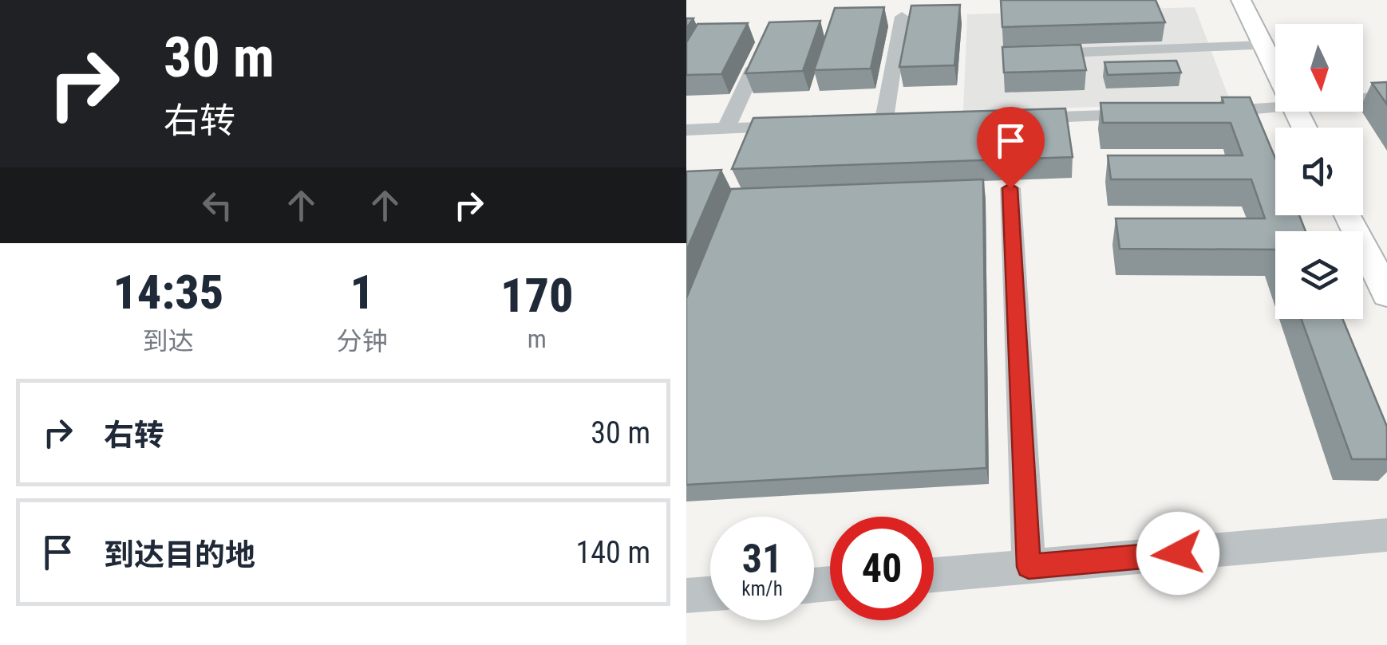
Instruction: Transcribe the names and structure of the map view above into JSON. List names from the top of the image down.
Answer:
{
  "north": "bottom",
  "page": {
    "turn": ["30 m", "右转"],
    "eta": [
      "14:35",
      "到达",
      "1",
      "分钟",
      "170",
      "m"
    ],
    "list": [
      {
        "name": "右转",
        "value": "30 m"
      },
      {
        "name": "到达目的地",
        "value": "140 m"
      }
    ],
    "speed": "31 km/h",
    "limit": "40"
  }
}
